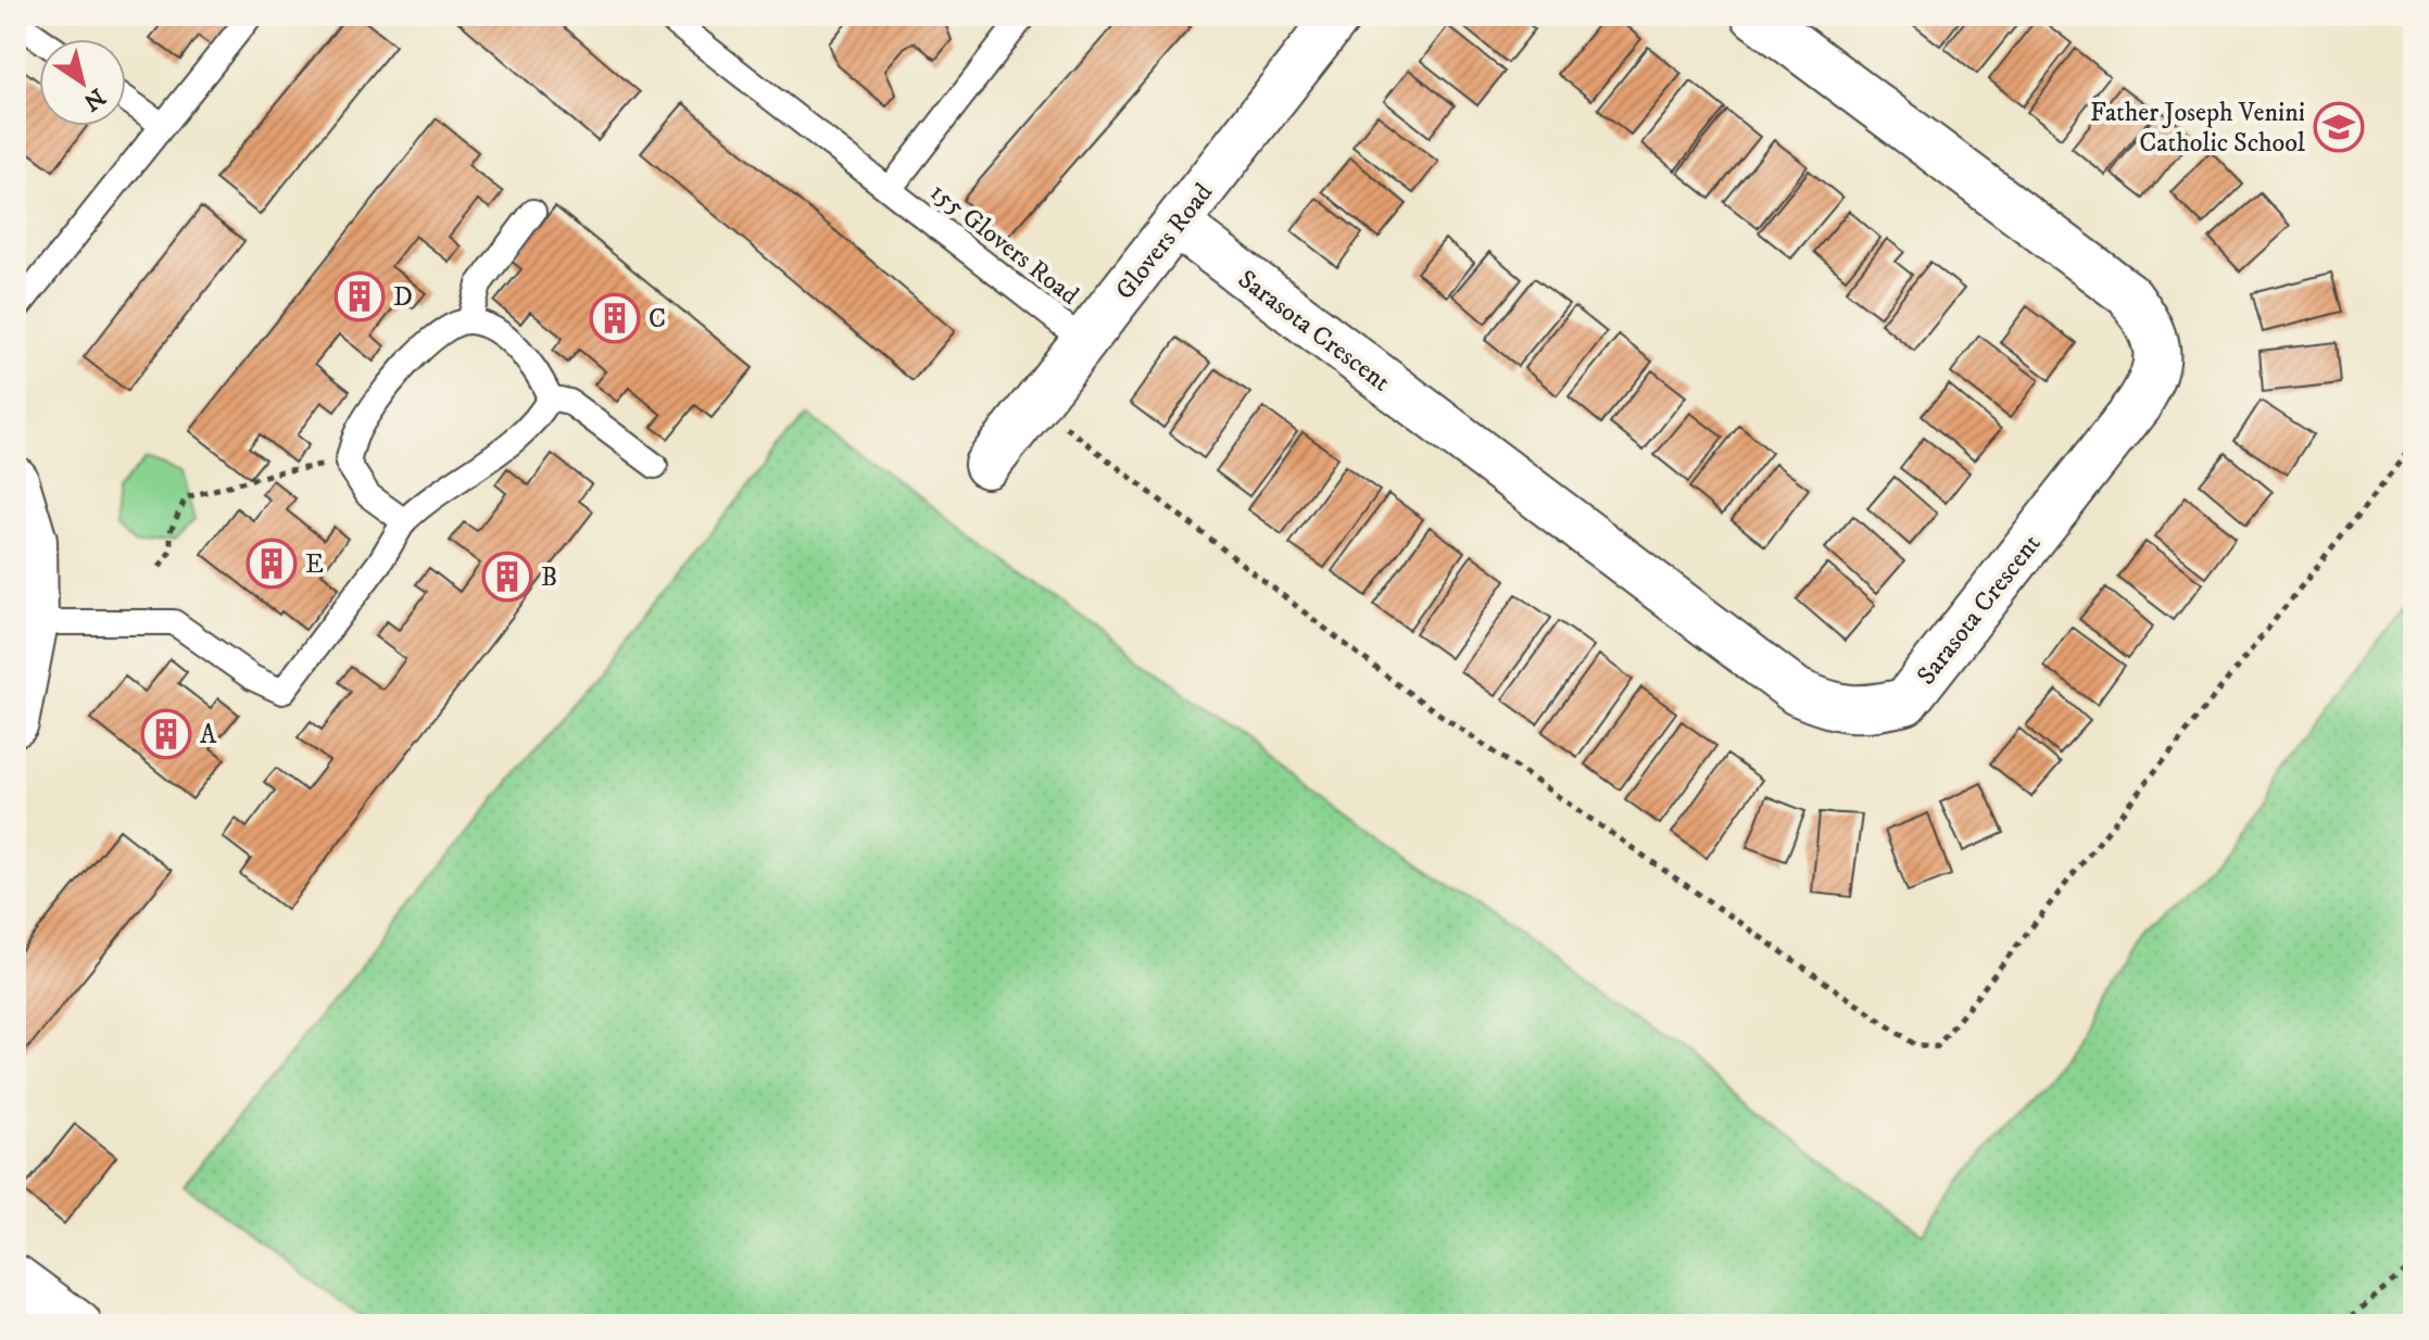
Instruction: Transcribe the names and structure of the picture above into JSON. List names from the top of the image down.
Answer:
{
  "streets": {
    "street": ["Glovers Road", "Sarasota Crescent"],
    "lane": ["155 Glovers Road"]
  },
  "crossings": [
    ["Glovers Road", "155 Glovers Road"],
    ["Glovers Road", "Sarasota Crescent"]
  ],
  "places": {
    "school or university": ["Father Joseph Venini Catholic School"],
    "building": [
      "D",
      "C",
      "E",
      "B",
      "A"
    ]
  },
  "north": "bottom right"
}
